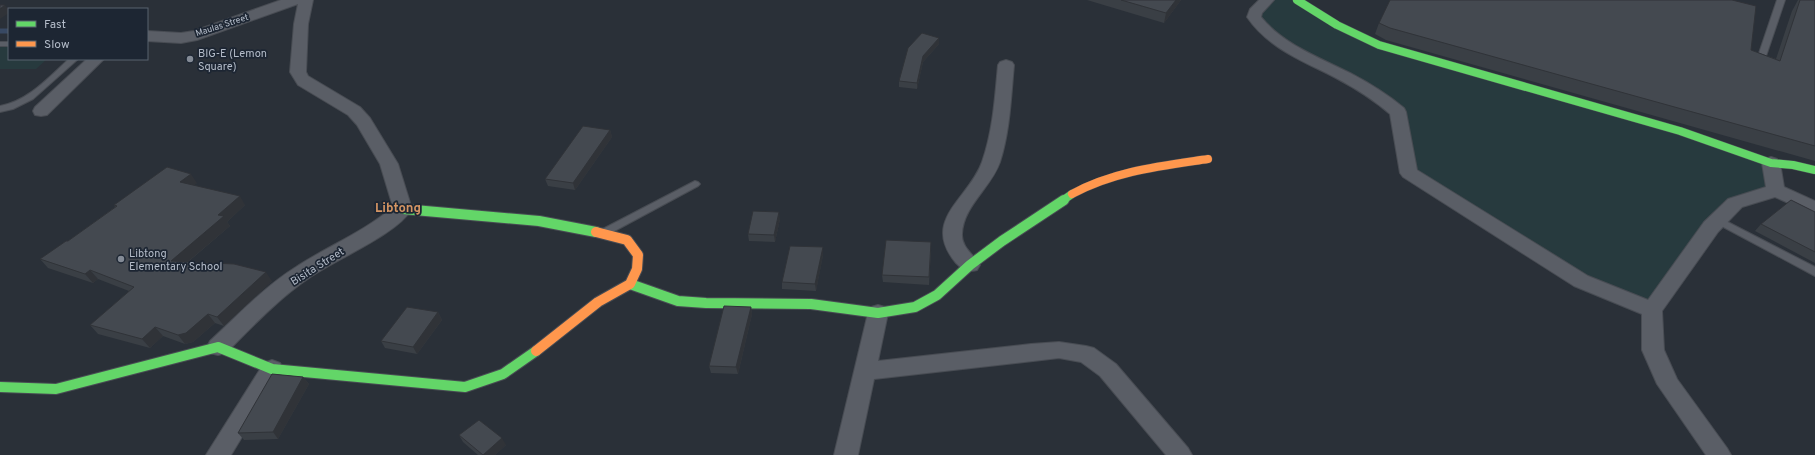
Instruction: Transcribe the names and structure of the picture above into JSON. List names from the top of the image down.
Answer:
{
  "streets": {
    "street": ["Maulas Street", "Bisita Street"]
  },
  "districts": ["Libtong"],
  "places": ["BIG-E (Lemon Square)", "Libtong Elementary School"],
  "legend": ["Fast", "Slow"]
}
